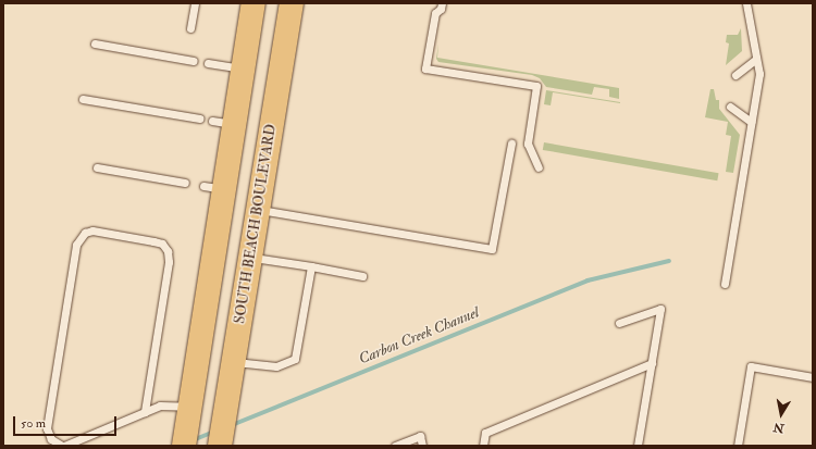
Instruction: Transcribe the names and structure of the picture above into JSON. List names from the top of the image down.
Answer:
{
  "streets": {
    "main road": ["SOUTH BEACH BOULEVARD"]
  },
  "water": ["Carbon Creek Channel"],
  "scale_bar": "50 m",
  "north": "bottom"
}
